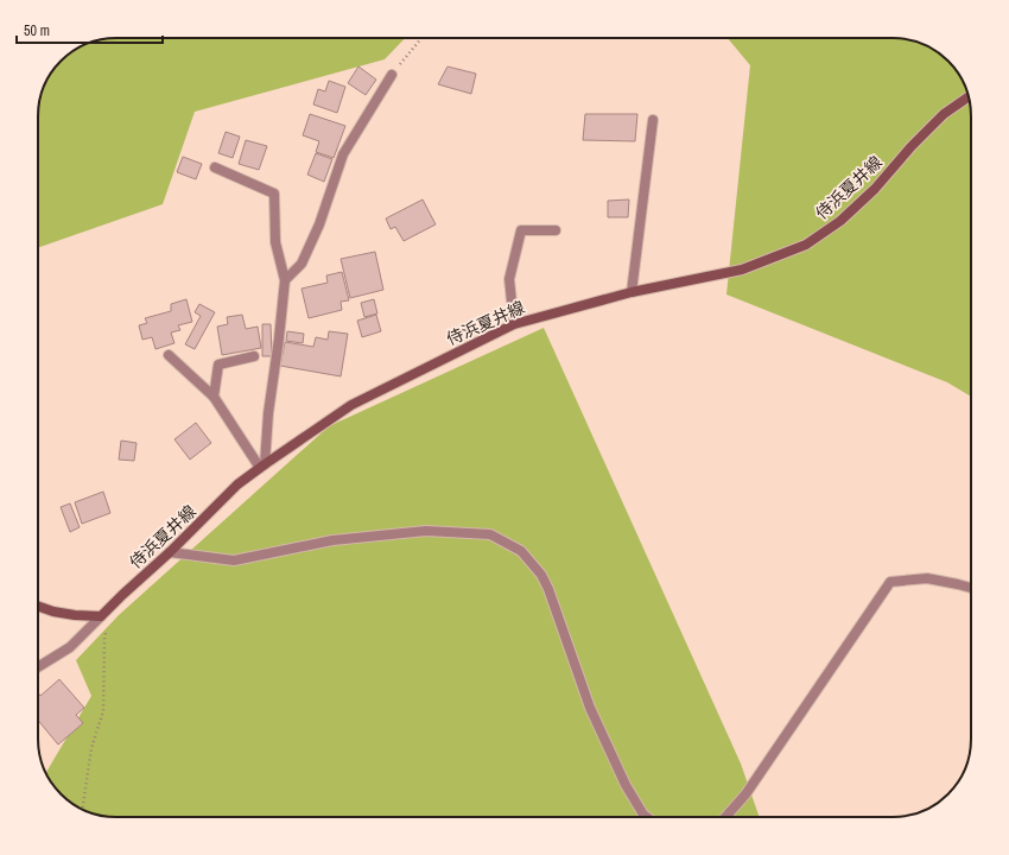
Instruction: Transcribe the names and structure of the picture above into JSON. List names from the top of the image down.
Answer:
{
  "streets": {
    "main road": ["侍浜夏井線"]
  },
  "scale_bar": "50 m"
}
